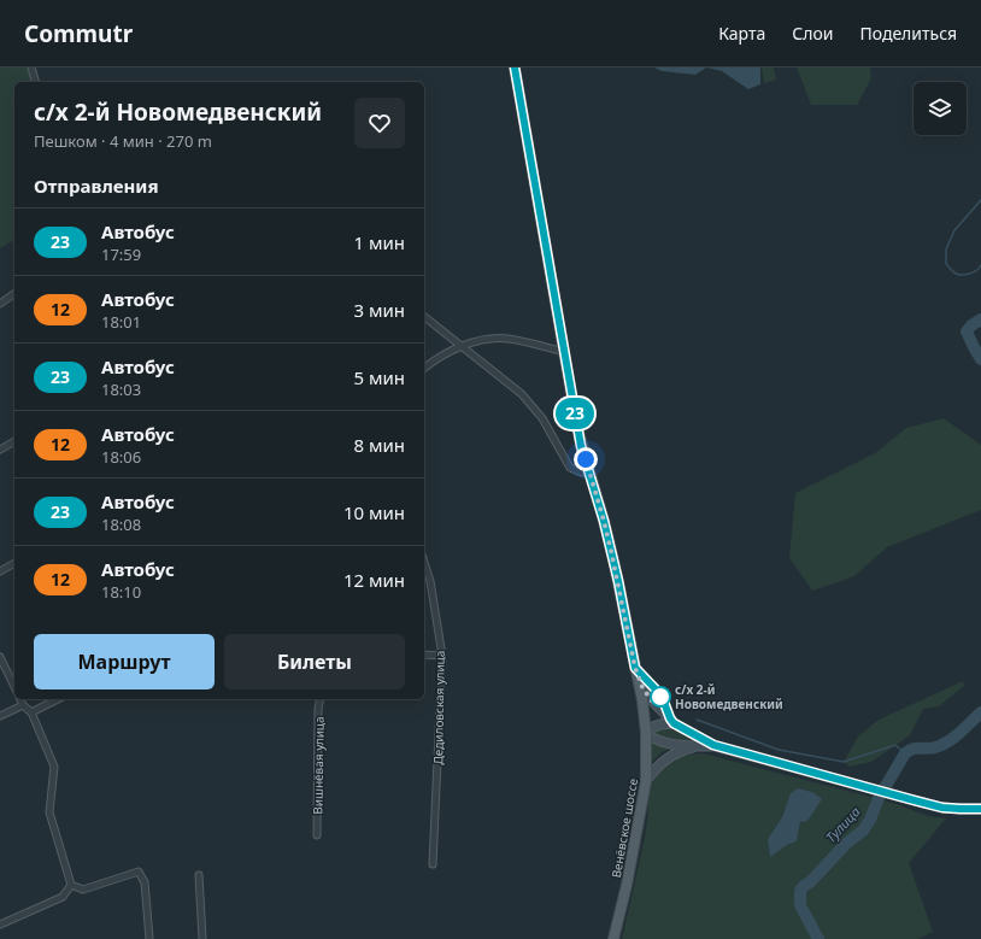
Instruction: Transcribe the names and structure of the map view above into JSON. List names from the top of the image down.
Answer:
{
  "streets": {
    "main road": ["Венёвское шоссе"],
    "street": ["Дедиловская улица", "Вишнёвая улица"]
  },
  "water": ["Тулица"],
  "places": ["с/х 2-й Новомедвенский"],
  "lines": ["bus line 23"],
  "page": {
    "header": "Commutr",
    "nav": ["Карта", "Слои", "Поделиться"],
    "on_map": "23",
    "heading": [
      ["с/х 2-й Новомедвенский", "Пешком · 4 мин · 270 m"],
      "Отправления"
    ],
    "list": [
      {
        "mark": "23",
        "name": "Автобус",
        "note": "17:59",
        "value": "1 мин"
      },
      {
        "mark": "12",
        "name": "Автобус",
        "note": "18:01",
        "value": "3 мин"
      },
      {
        "mark": "23",
        "name": "Автобус",
        "note": "18:03",
        "value": "5 мин"
      },
      {
        "mark": "12",
        "name": "Автобус",
        "note": "18:06",
        "value": "8 мин"
      },
      {
        "mark": "23",
        "name": "Автобус",
        "note": "18:08",
        "value": "10 мин"
      },
      {
        "mark": "12",
        "name": "Автобус",
        "note": "18:10",
        "value": "12 мин"
      }
    ],
    "buttons": ["Маршрут", "Билеты"]
  }
}
